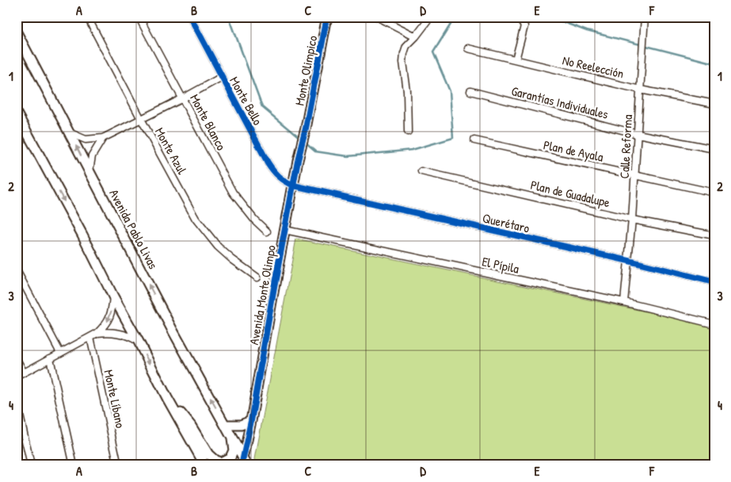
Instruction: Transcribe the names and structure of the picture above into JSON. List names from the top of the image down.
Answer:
{
  "streets": {
    "main road": ["Monte Olimpico", "Avenida Pablo Livas", "Avenida Monte Olimpo"],
    "street": [
      "No Reelección",
      "Monte Bello",
      "Garantías Individuales",
      "Monte Blanco",
      "Calle Reforma",
      "Monte Azul",
      "Plan de Ayala",
      "Plan de Guadalupe",
      "Querétaro",
      "El Pípila",
      "Monte Líbano"
    ]
  },
  "crossings": [
    ["No Reelección", "Calle Reforma"],
    ["Monte Olimpico", "Avenida Monte Olimpo"],
    ["Monte Bello", "Querétaro"],
    ["Monte Bello", "Avenida Monte Olimpo"],
    ["Garantías Individuales", "Calle Reforma"],
    ["Calle Reforma", "Plan de Ayala"],
    ["Calle Reforma", "Plan de Guadalupe"],
    ["Calle Reforma", "Querétaro"],
    ["Calle Reforma", "El Pípila"],
    ["Querétaro", "Avenida Monte Olimpo"],
    ["Avenida Pablo Livas", "Avenida Monte Olimpo"],
    ["El Pípila", "Avenida Monte Olimpo"]
  ],
  "grid": {
    "columns": [
      "A",
      "B",
      "C",
      "D",
      "E",
      "F"
    ],
    "rows": [
      "1",
      "2",
      "3",
      "4"
    ]
  }
}
